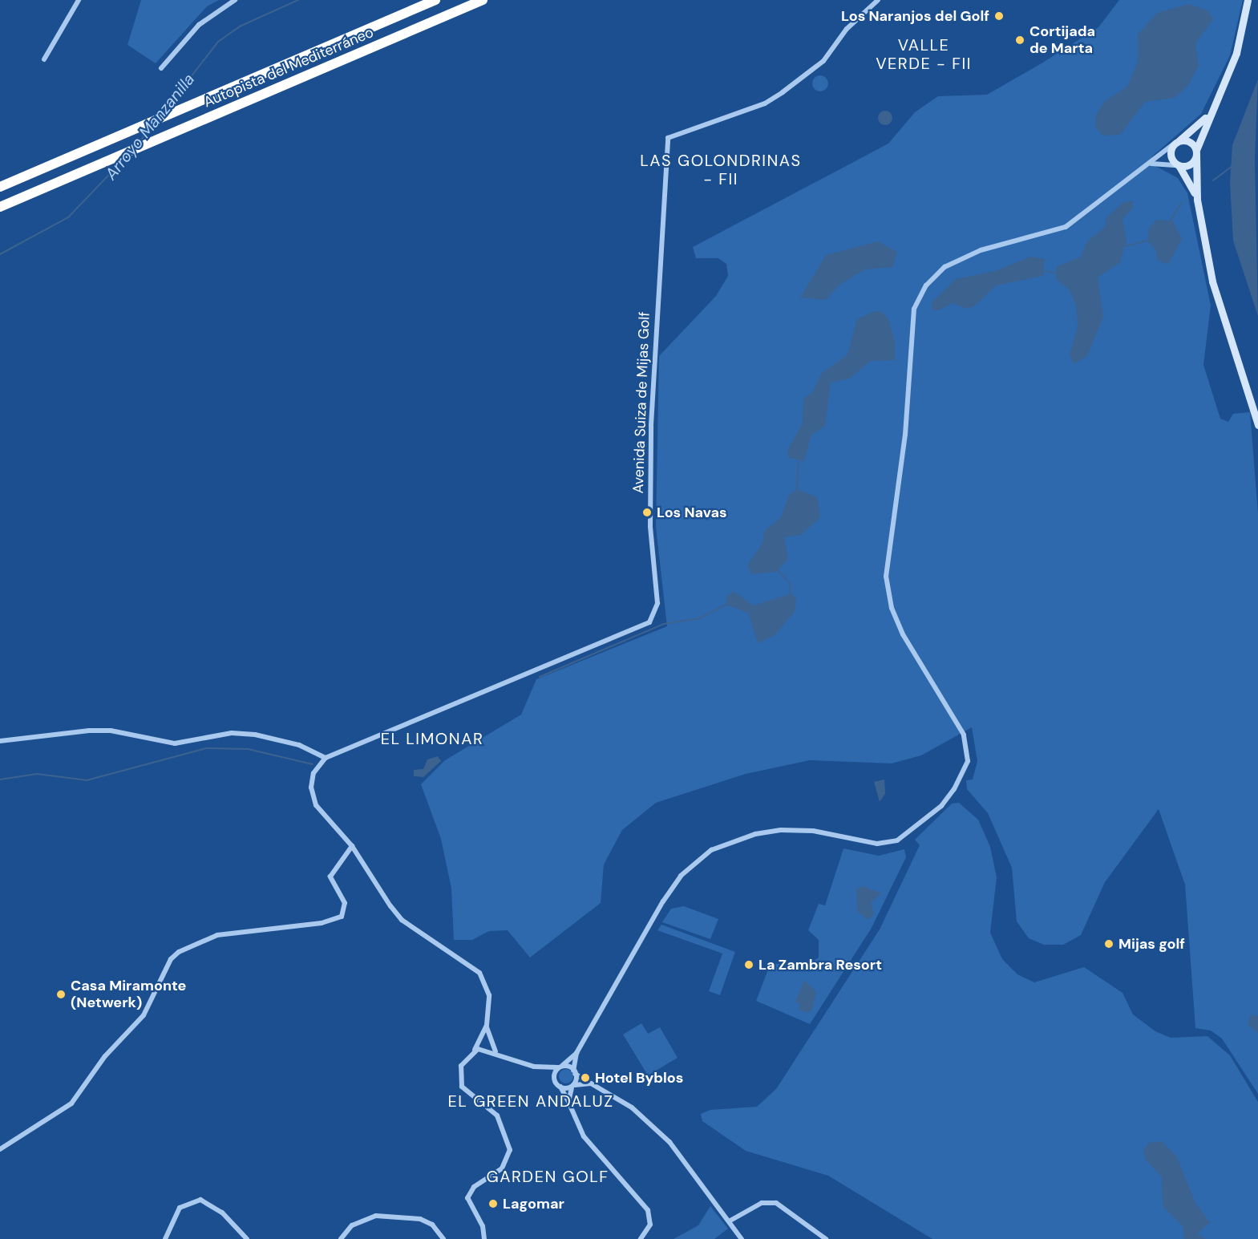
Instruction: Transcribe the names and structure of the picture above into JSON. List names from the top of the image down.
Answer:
{
  "streets": {
    "highway": ["Autopista del Mediterráneo"],
    "street": ["Avenida Suiza de Mijas Golf"]
  },
  "districts": [
    "VALLE VERDE - FII",
    "LAS GOLONDRINAS - FII",
    "EL LIMONAR",
    "EL GREEN ANDALUZ",
    "GARDEN GOLF"
  ],
  "water": ["Arroyo Manzanilla"],
  "places": [
    "Los Naranjos del Golf",
    "Cortijada de Marta",
    "Los Navas",
    "Mijas golf",
    "La Zambra Resort",
    "Casa Miramonte (Netwerk)",
    "Hotel Byblos",
    "Lagomar"
  ]
}
